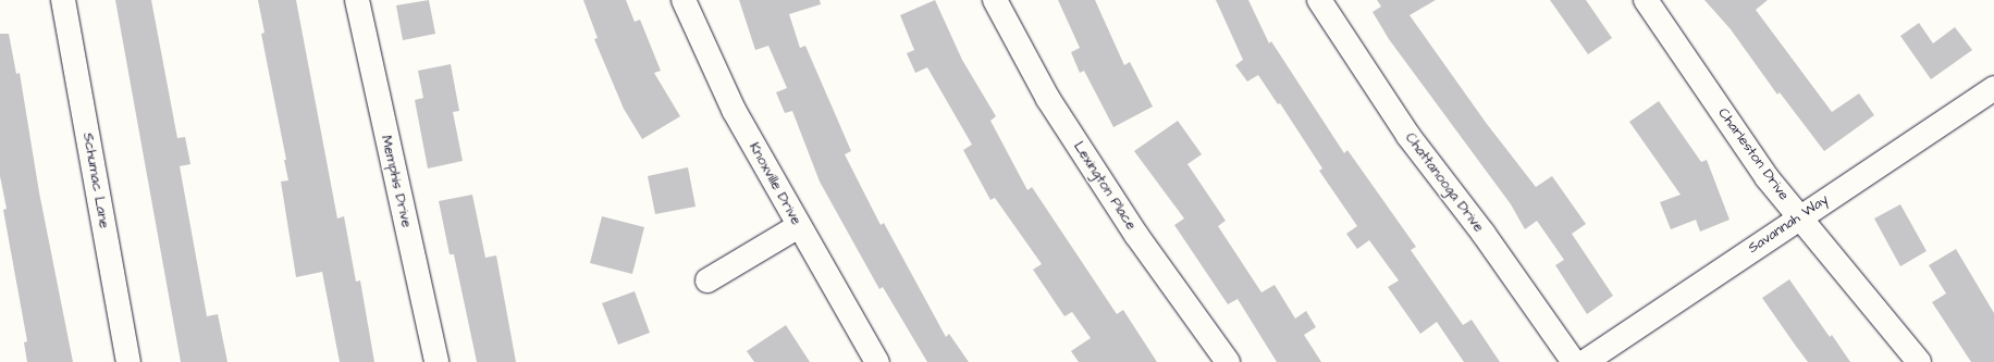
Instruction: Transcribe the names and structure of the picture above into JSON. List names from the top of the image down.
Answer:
{
  "streets": {
    "street": [
      "Charleston Drive",
      "Schumac Lane",
      "Memphis Drive",
      "Chattanooga Drive",
      "Knoxville Drive",
      "Lexington Place",
      "Savannah Way"
    ]
  },
  "crossings": [
    ["Charleston Drive", "Savannah Way"]
  ]
}
